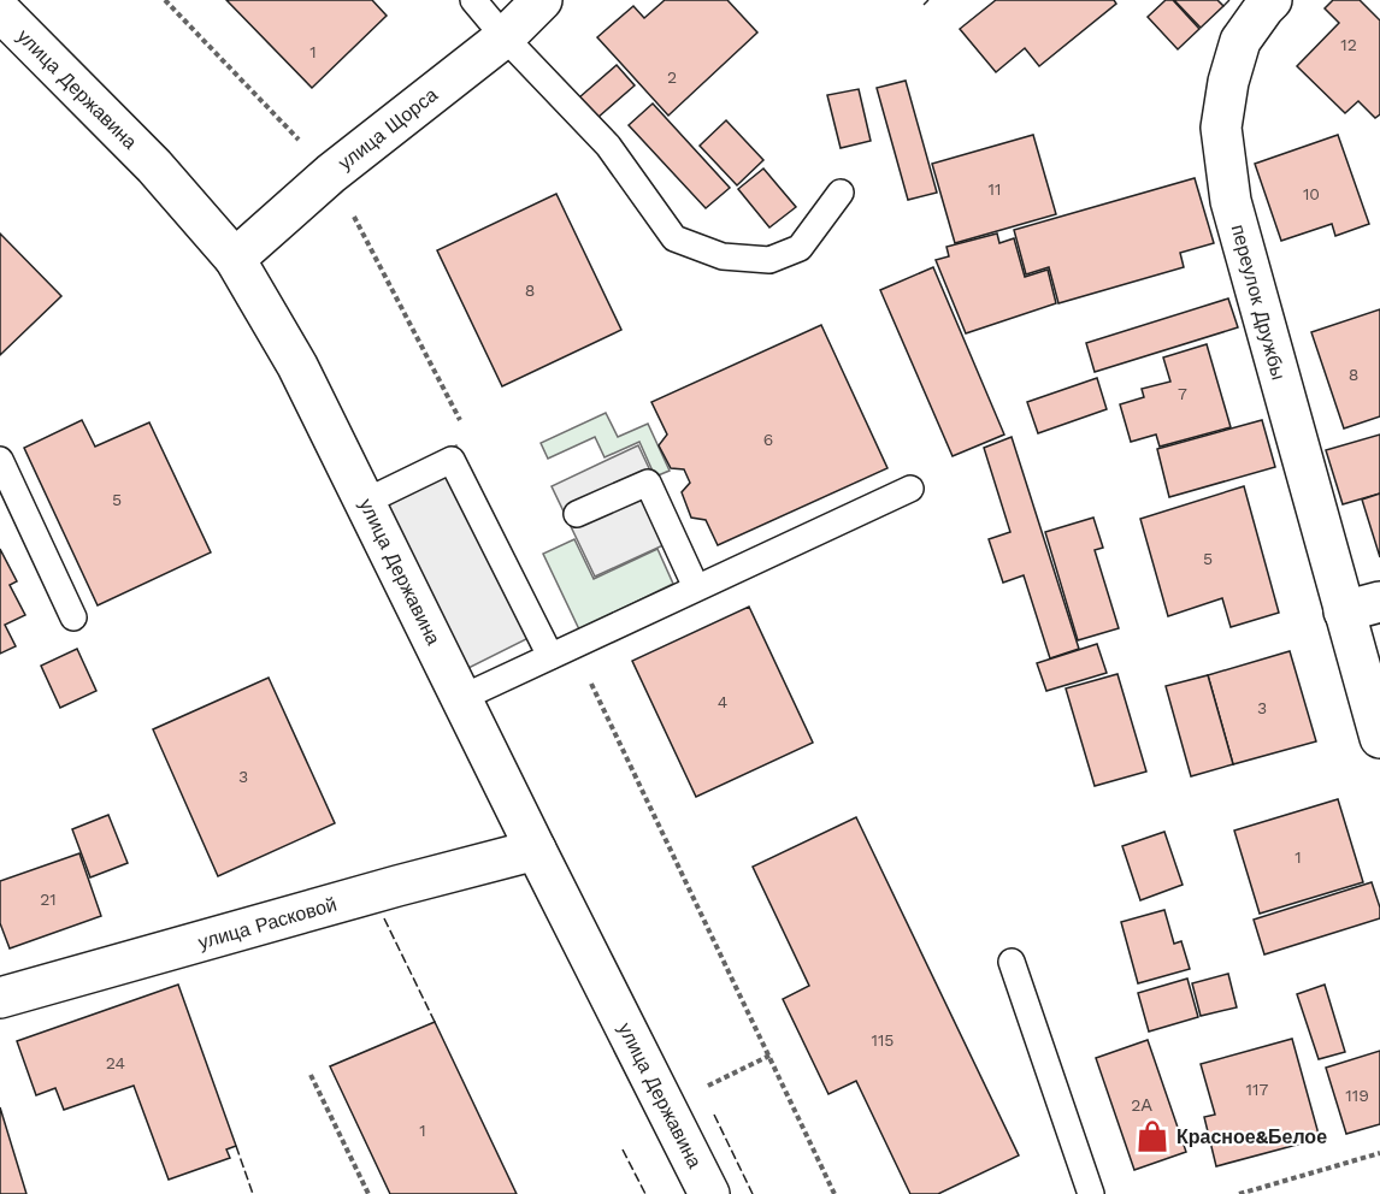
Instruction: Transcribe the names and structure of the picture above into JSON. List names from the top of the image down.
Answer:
{
  "streets": {
    "street": [
      "улица Державина",
      "улица Щорса",
      "переулок Дружбы",
      "улица Расковой"
    ]
  },
  "crossings": [
    ["улица Державина", "улица Щорса"],
    ["улица Державина", "улица Расковой"]
  ],
  "places": {
    "shop": ["Красное&Белое"]
  },
  "house_numbers": [
    "12",
    "1",
    "2",
    "11",
    "10",
    "8",
    "8",
    "7",
    "6",
    "5",
    "5",
    "4",
    "3",
    "3",
    "1",
    "21",
    "115",
    "24",
    "117",
    "119",
    "2А",
    "1"
  ]
}
